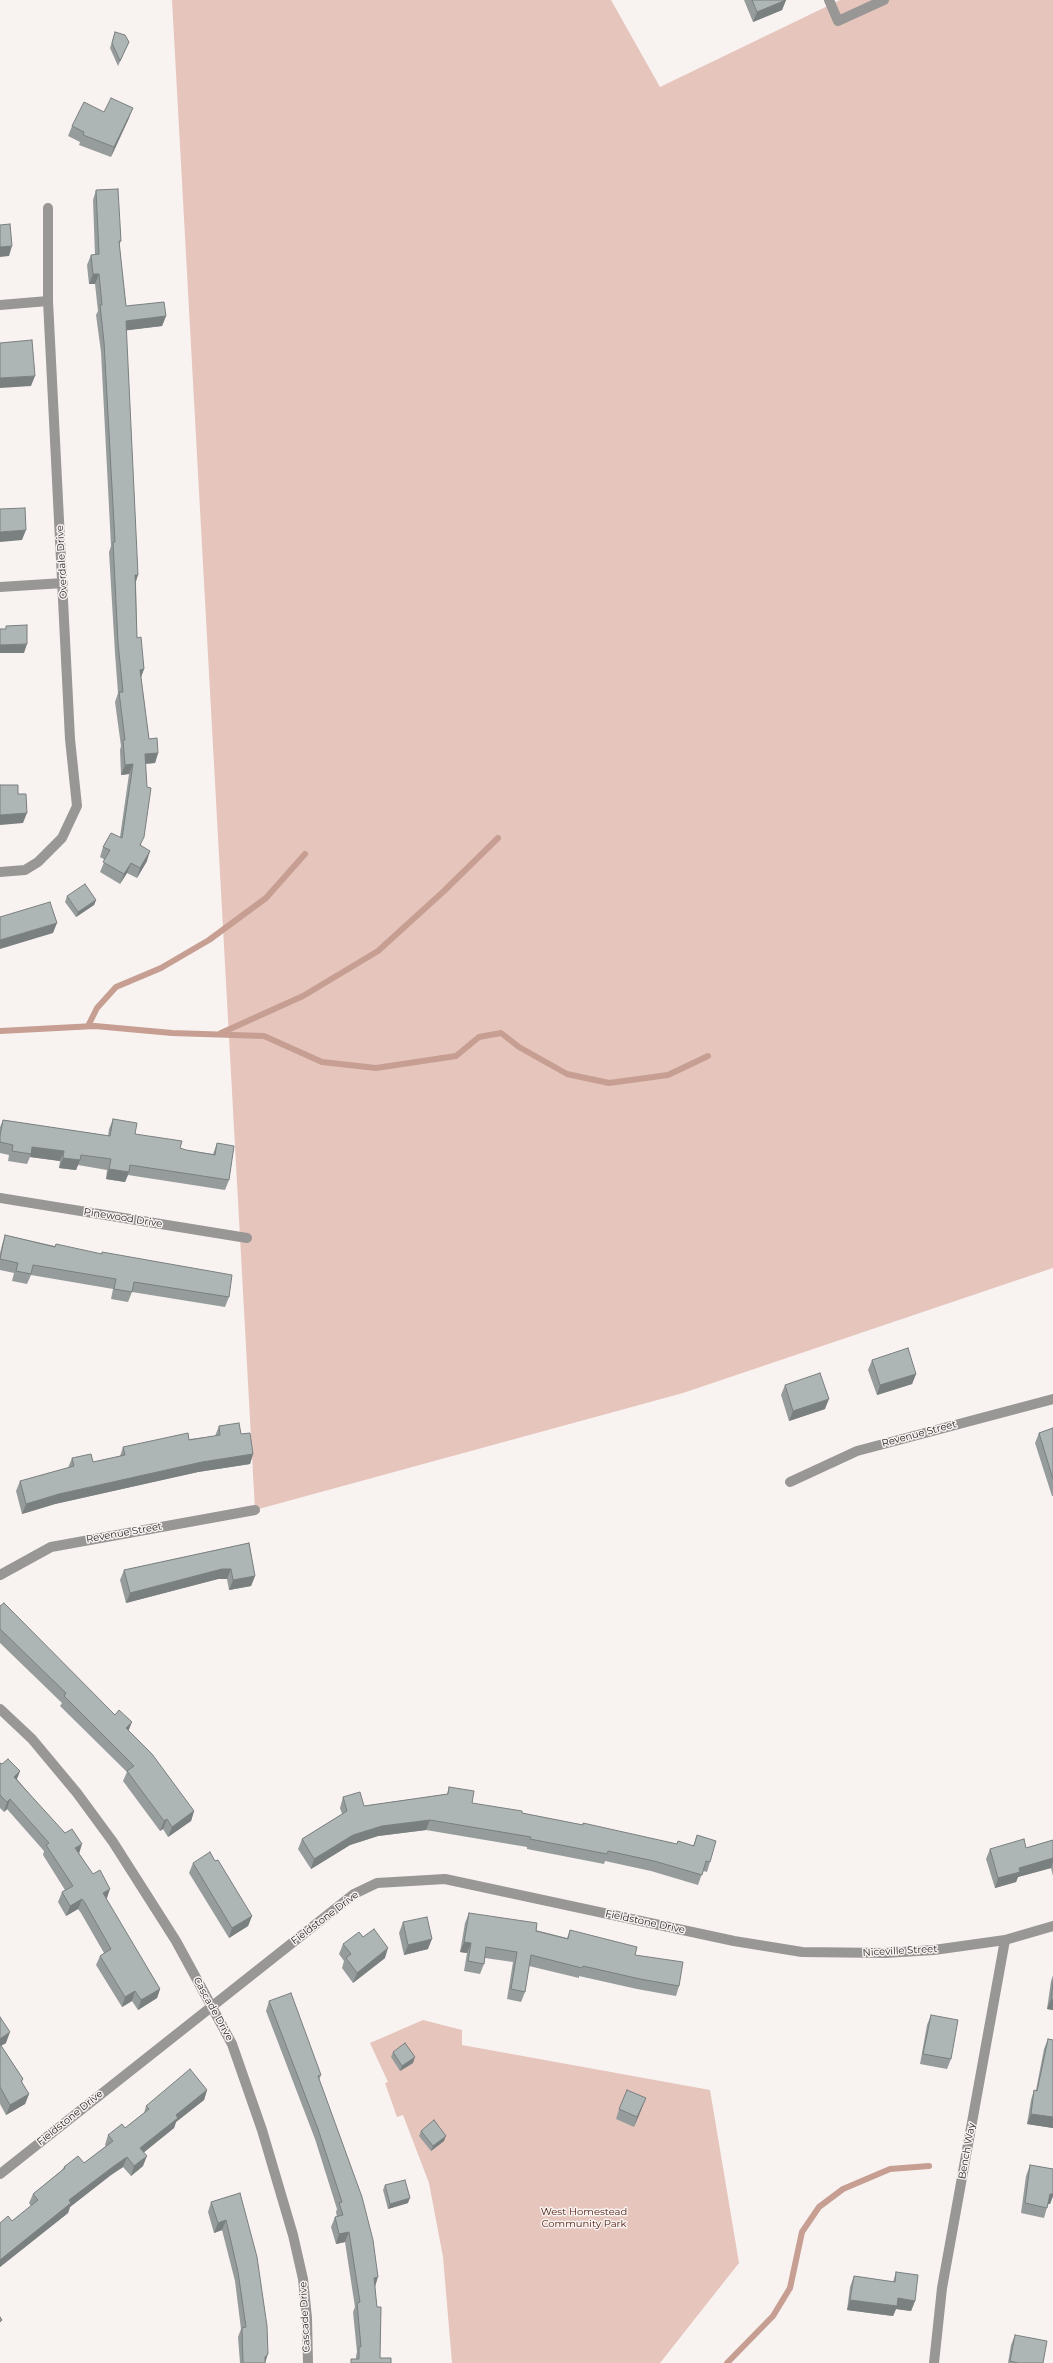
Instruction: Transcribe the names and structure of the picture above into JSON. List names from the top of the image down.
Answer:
{
  "streets": {
    "street": [
      "Overdale Drive",
      "Pinewood Drive",
      "Revenue Street",
      "Fieldstone Drive",
      "Niceville Street",
      "Cascade Drive",
      "Bench Way"
    ]
  },
  "crossings": [
    ["Fieldstone Drive", "Niceville Street"],
    ["Fieldstone Drive", "Cascade Drive"],
    ["Niceville Street", "Bench Way"]
  ],
  "parks": ["West Homestead Community Park"]
}
